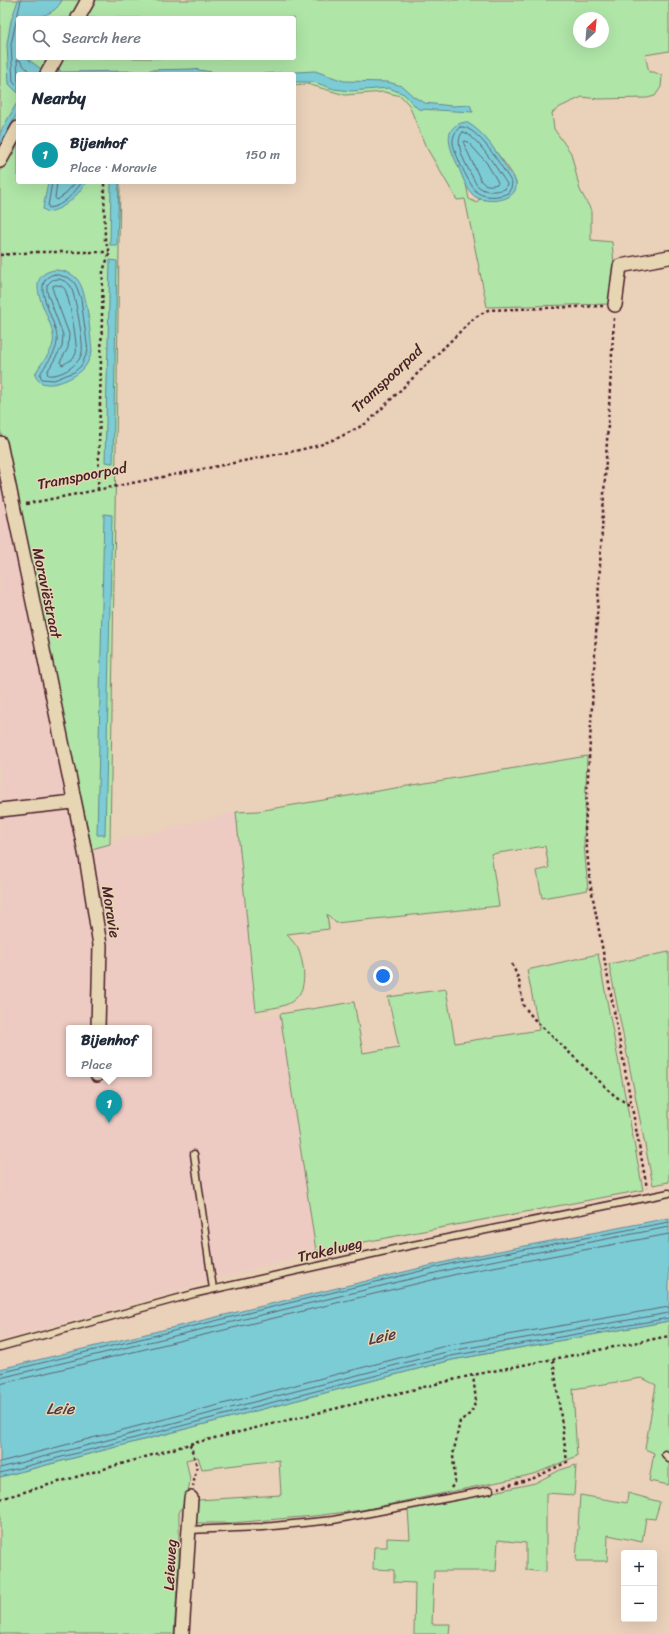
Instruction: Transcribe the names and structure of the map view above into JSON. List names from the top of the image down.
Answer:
{
  "streets": {
    "street": ["Moraviëstraat", "Moravie", "Leieweg"],
    "lane": ["Trakelweg"],
    "path": ["Tramspoorpad"]
  },
  "crossings": [
    ["Tramspoorpad", "Moraviëstraat"],
    ["Moraviëstraat", "Moravie"]
  ],
  "water": ["Leie"],
  "north": "top right",
  "page": {
    "search": "Search here",
    "heading": "Nearby",
    "list": [
      {
        "mark": "1",
        "name": "Bijenhof",
        "note": "Place · Moravie",
        "value": "150 m"
      }
    ],
    "popup": ["Bijenhof", "Place"],
    "pins": "1",
    "map_buttons": ["+", "−"]
  }
}
